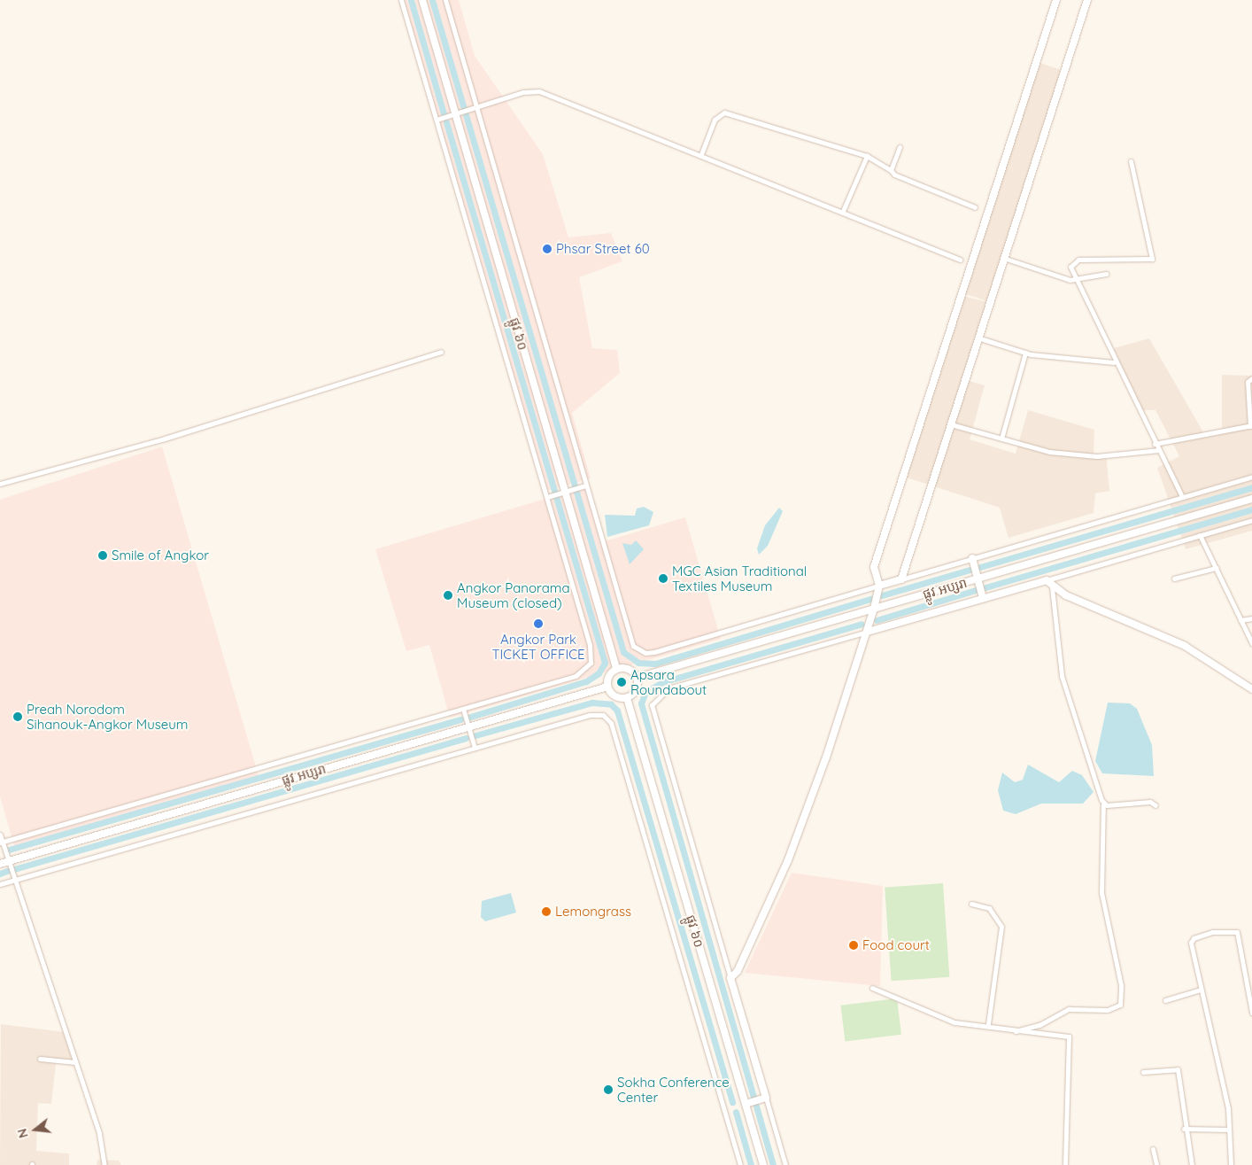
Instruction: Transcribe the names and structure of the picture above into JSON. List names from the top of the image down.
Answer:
{
  "streets": {
    "street": ["ផ្លូវ ៦០", "ផ្លូវ អប្សរា"]
  },
  "crossings": [
    ["ផ្លូវ ៦០", "ផ្លូវ អប្សរា"]
  ],
  "places": [
    "Phsar Street 60",
    "Smile of Angkor",
    "MGC Asian Traditional Textiles Museum",
    "Angkor Panorama Museum (closed)",
    "Angkor Park TICKET OFFICE",
    "Apsara Roundabout",
    "Preah Norodom Sihanouk-Angkor Museum",
    "Lemongrass",
    "Food court",
    "Sokha Conference Center"
  ],
  "north": "left"
}
